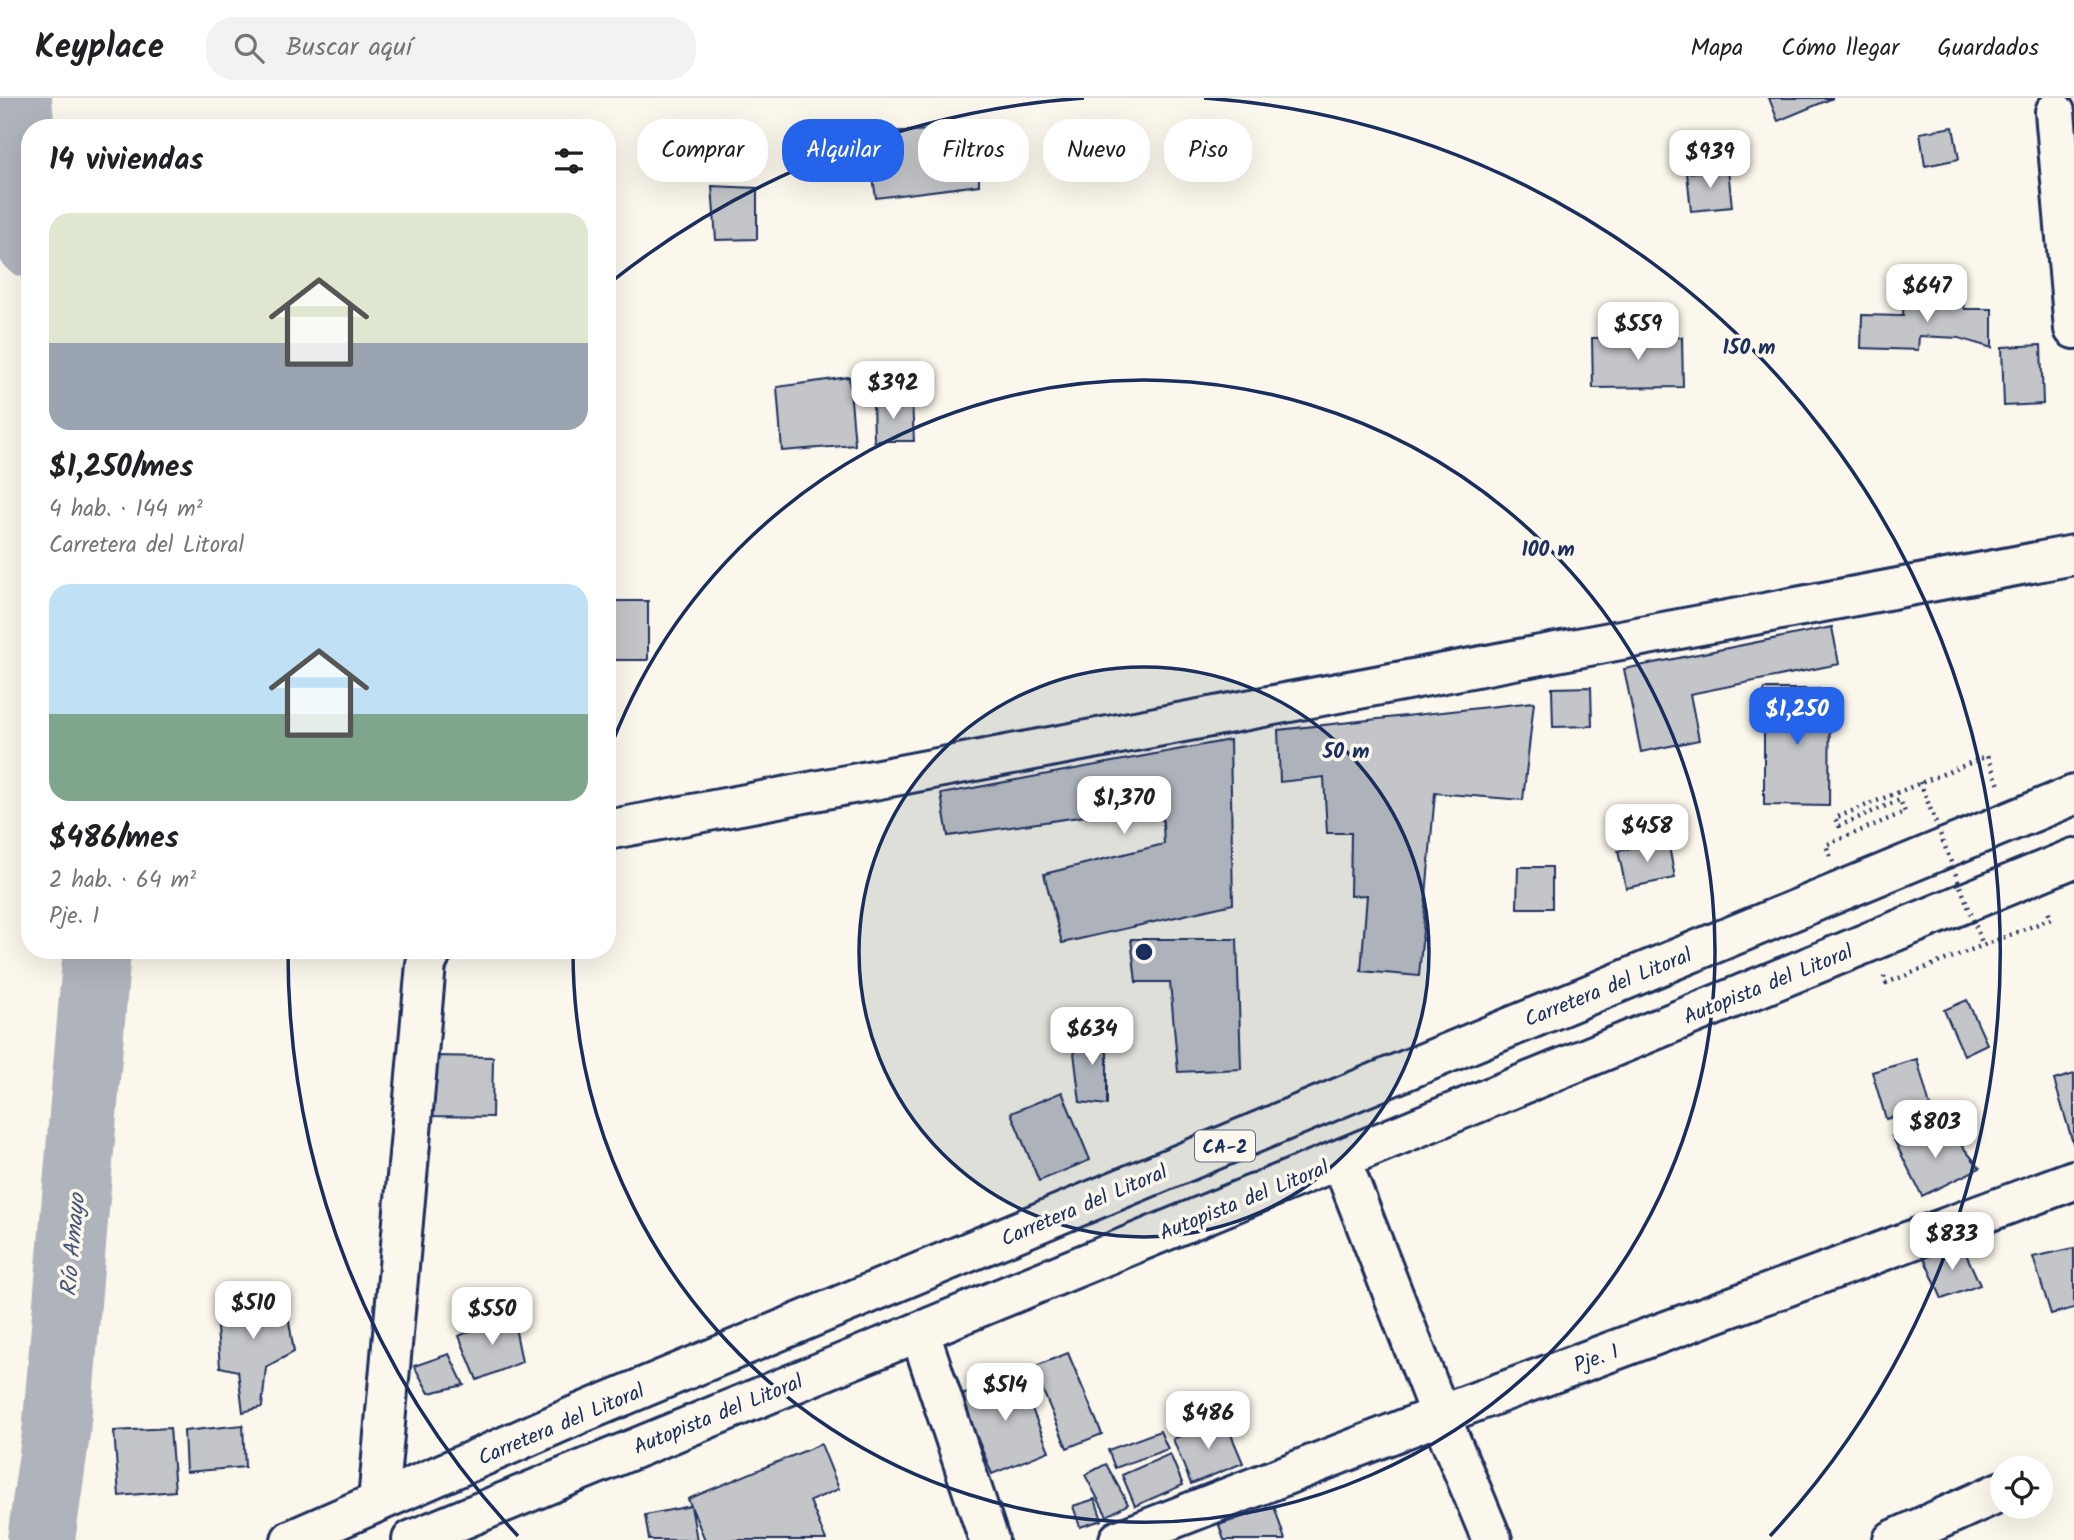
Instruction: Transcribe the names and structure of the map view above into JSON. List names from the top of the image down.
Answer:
{
  "streets": {
    "street": [
      "Autopista del Litoral",
      "Carretera del Litoral",
      "CA-2",
      "Pje. 1"
    ]
  },
  "water": ["Río Amayo"],
  "page": {
    "header": "Keyplace",
    "search": "Buscar aquí",
    "nav": ["Mapa", "Cómo llegar", "Guardados"],
    "chip": [
      "Comprar",
      "Alquilar",
      "Filtros",
      "Nuevo",
      "Piso"
    ],
    "heading": "14 viviendas",
    "price": [
      "$939",
      "$647",
      "$559",
      "$392",
      "$1,250",
      "$1,370",
      "$458",
      "$634",
      "$803",
      "$833",
      "$510",
      "$550",
      "$514",
      "$486"
    ],
    "list": [
      {
        "name": "$1,250/mes",
        "note": "4 hab. · 144 m² · Carretera del Litoral"
      },
      {
        "name": "$486/mes",
        "note": "2 hab. · 64 m² · Pje. 1"
      }
    ]
  },
  "rings": ["150 m", "100 m", "50 m"]
}
